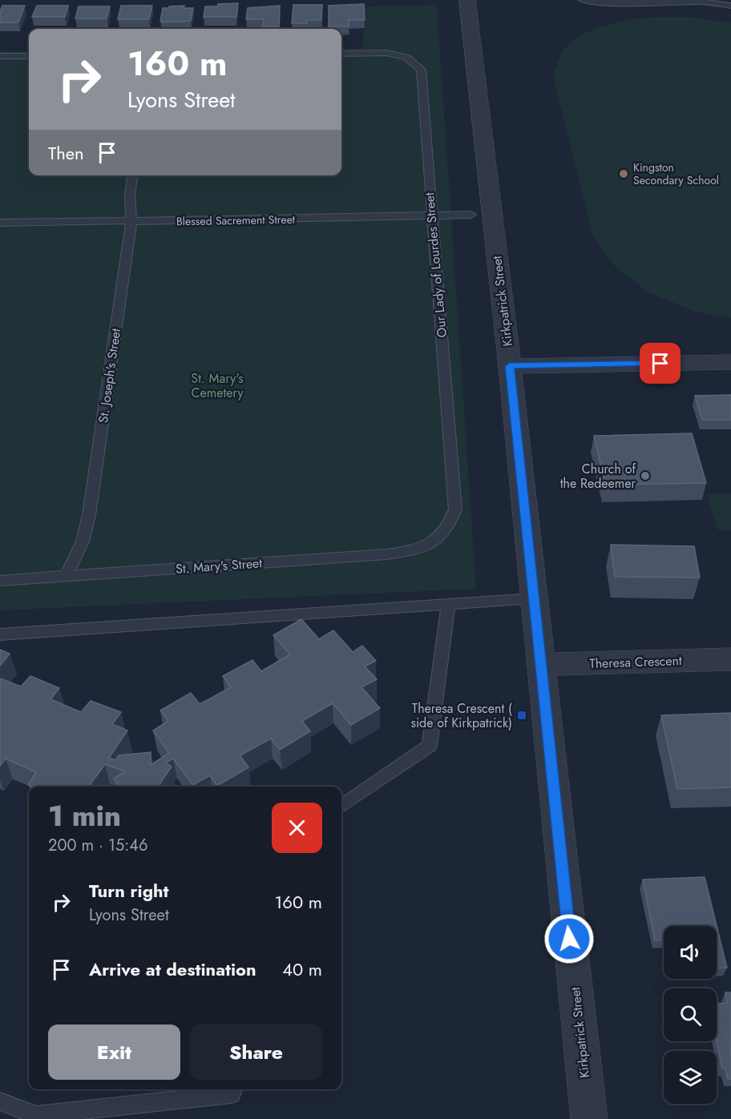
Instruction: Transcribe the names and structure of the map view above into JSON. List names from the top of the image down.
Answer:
{
  "streets": {
    "street": ["Kirkpatrick Street", "Theresa Crescent"],
    "lane": [
      "Blessed Sacrement Street",
      "Our Lady of Lourdes Street",
      "St. Joseph's Street",
      "St. Mary's Street"
    ]
  },
  "crossings": [
    ["Blessed Sacrement Street", "Our Lady of Lourdes Street"],
    ["Blessed Sacrement Street", "St. Joseph's Street"],
    ["Our Lady of Lourdes Street", "St. Mary's Street"],
    ["Kirkpatrick Street", "Theresa Crescent"],
    ["St. Joseph's Street", "St. Mary's Street"]
  ],
  "parks": ["St. Mary's Cemetery"],
  "places": {
    "other": ["Kingston Secondary School", "Church of the Redeemer"],
    "transit": ["Theresa Crescent ( side of Kirkpatrick)"]
  },
  "page": {
    "turn": ["160 m", "Lyons Street"],
    "then": "Then",
    "heading": ["1 min", "200 m · 15:46"],
    "list": [
      {
        "name": "Turn right",
        "note": "Lyons Street",
        "value": "160 m"
      },
      {
        "name": "Arrive at destination",
        "value": "40 m"
      }
    ],
    "buttons": ["Exit", "Share"]
  }
}
